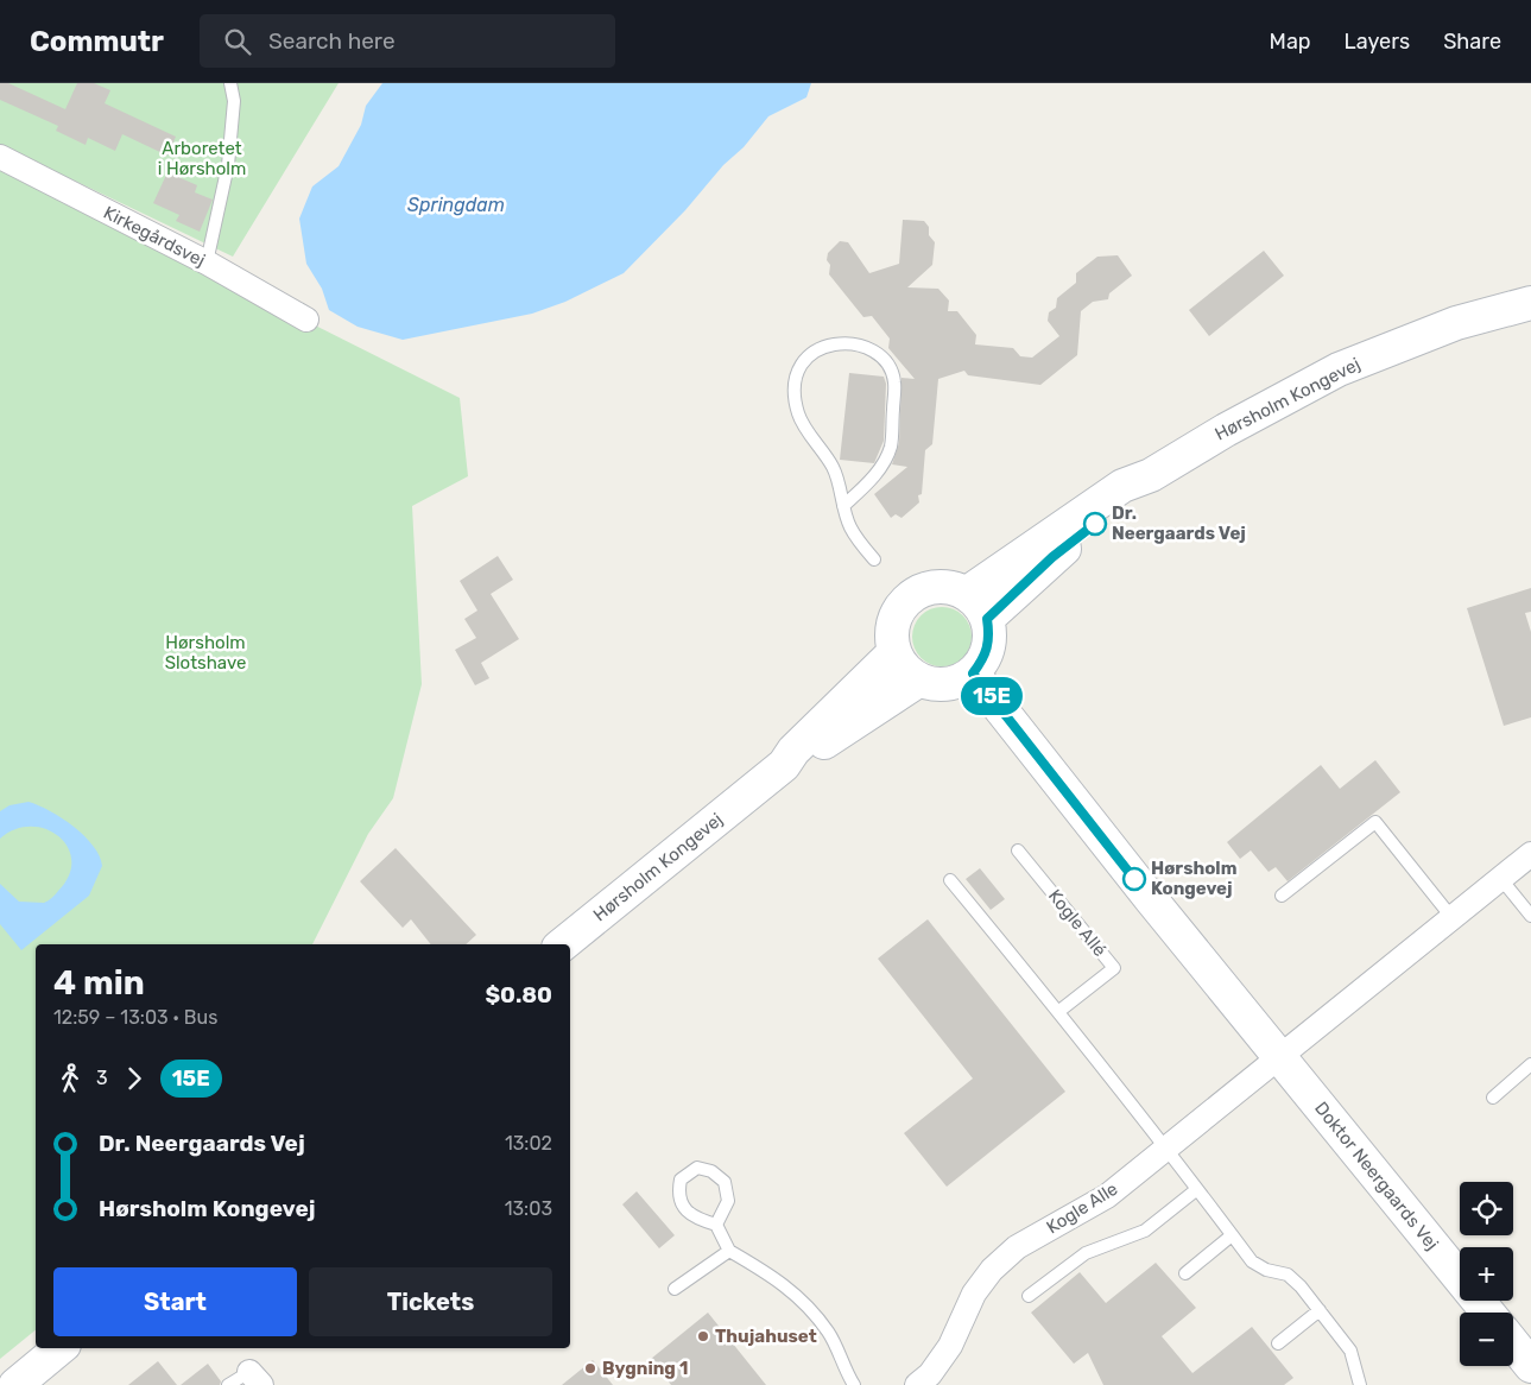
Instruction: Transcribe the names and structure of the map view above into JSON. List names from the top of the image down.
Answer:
{
  "streets": {
    "main road": ["Hørsholm Kongevej", "Doktor Neergaards Vej"],
    "street": ["Kirkegårdsvej", "Kogle Alle"],
    "lane": ["Kogle Allé"]
  },
  "crossings": [
    ["Hørsholm Kongevej", "Doktor Neergaards Vej"],
    ["Doktor Neergaards Vej", "Kogle Alle"]
  ],
  "water": ["Springdam"],
  "parks": ["Arboretet i Hørsholm", "Hørsholm Slotshave"],
  "places": [
    "Dr. Neergaards Vej",
    "Hørsholm Kongevej",
    "Thujahuset",
    "Bygning 1"
  ],
  "lines": ["bus line 15E"],
  "page": {
    "header": "Commutr",
    "search": "Search here",
    "nav": ["Map", "Layers", "Share"],
    "on_map": "15E",
    "heading": ["4 min", "12:59 – 13:03 · Bus", "$0.80"],
    "legs": ["3", "15E"],
    "list": [
      {
        "name": "Dr. Neergaards Vej",
        "value": "13:02"
      },
      {
        "name": "Hørsholm Kongevej",
        "value": "13:03"
      }
    ],
    "map_buttons": ["+", "−"],
    "buttons": ["Start", "Tickets"]
  }
}
